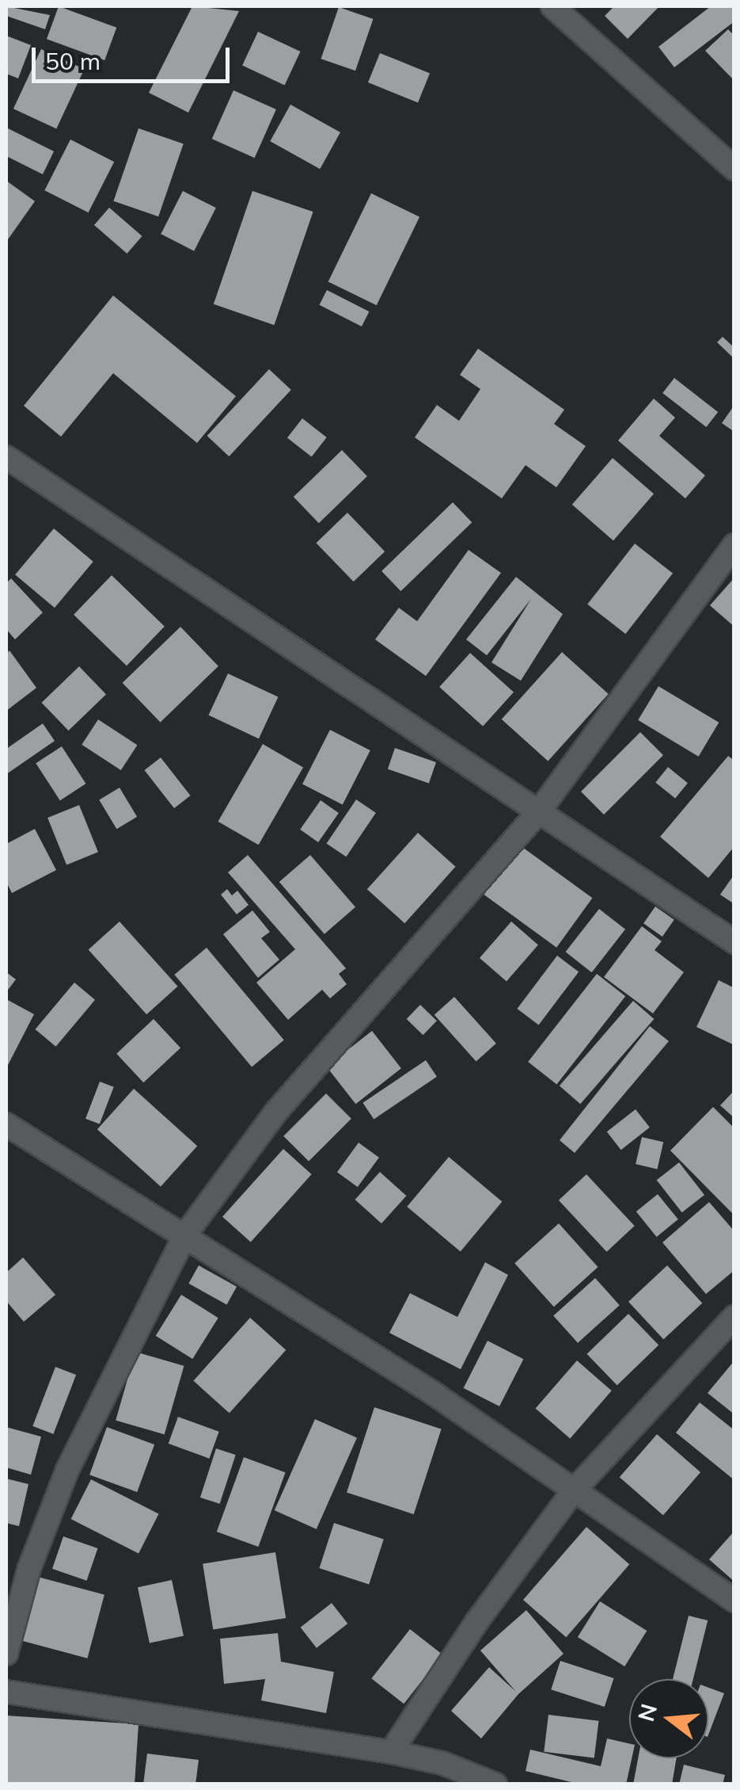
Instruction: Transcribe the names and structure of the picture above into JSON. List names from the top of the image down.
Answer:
{
  "scale_bar": "50 m",
  "north": "left"
}
